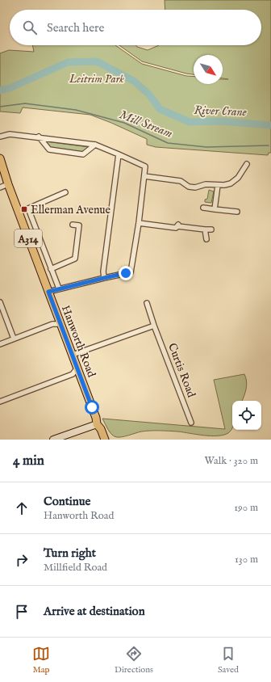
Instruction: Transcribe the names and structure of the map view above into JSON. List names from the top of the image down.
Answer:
{
  "streets": {
    "main road": ["A314", "Hanworth Road"],
    "street": ["Curtis Road"]
  },
  "water": ["River Crane", "Mill Stream"],
  "parks": ["Leitrim Park"],
  "places": {
    "transit": ["Ellerman Avenue"]
  },
  "north": "bottom right",
  "page": {
    "search": "Search here",
    "heading": ["4 min", "Walk · 320 m"],
    "list": [
      ["Continue", "Hanworth Road", "190 m"],
      ["Turn right", "Millfield Road", "130 m"],
      "Arrive at destination"
    ],
    "nav": ["Map", "Directions", "Saved"]
  }
}
